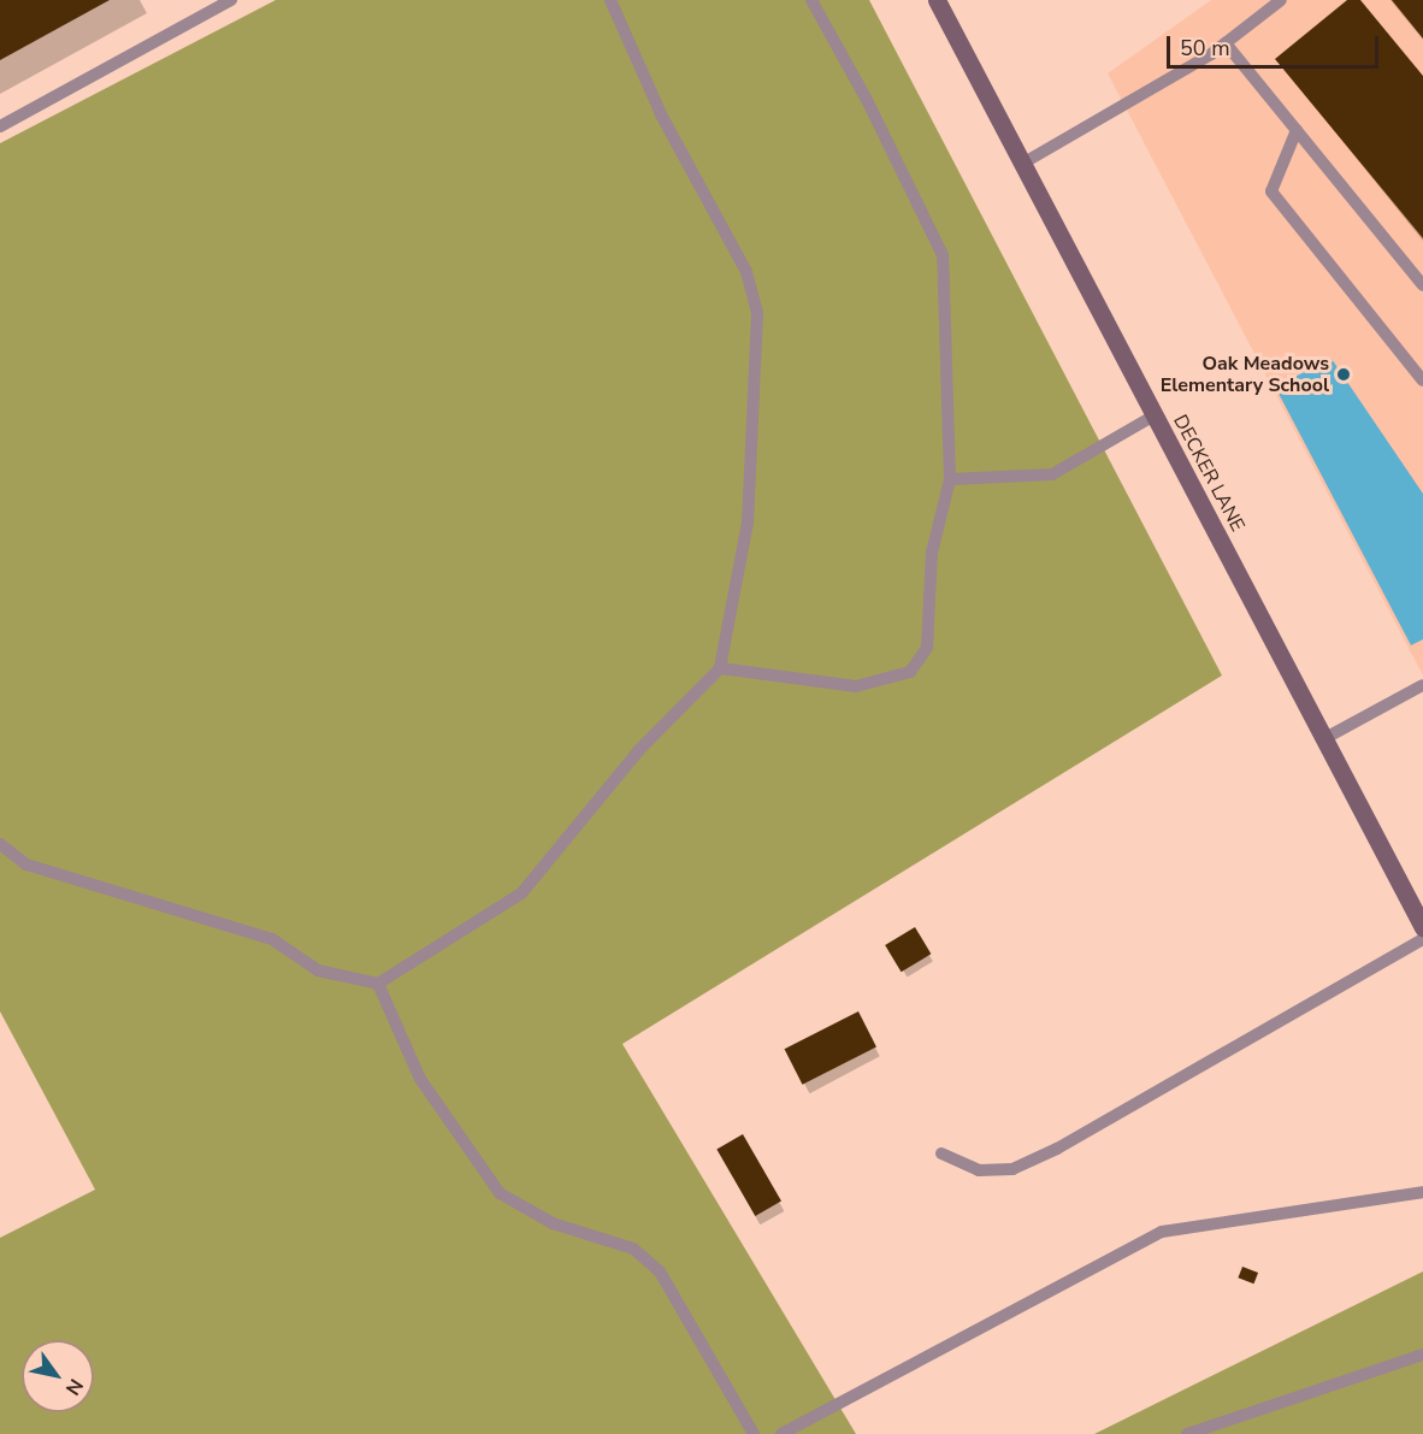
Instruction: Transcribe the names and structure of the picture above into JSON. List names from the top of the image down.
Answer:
{
  "streets": {
    "main road": ["DECKER LANE"]
  },
  "places": ["Oak Meadows Elementary School"],
  "scale_bar": "50 m",
  "north": "bottom right"
}
